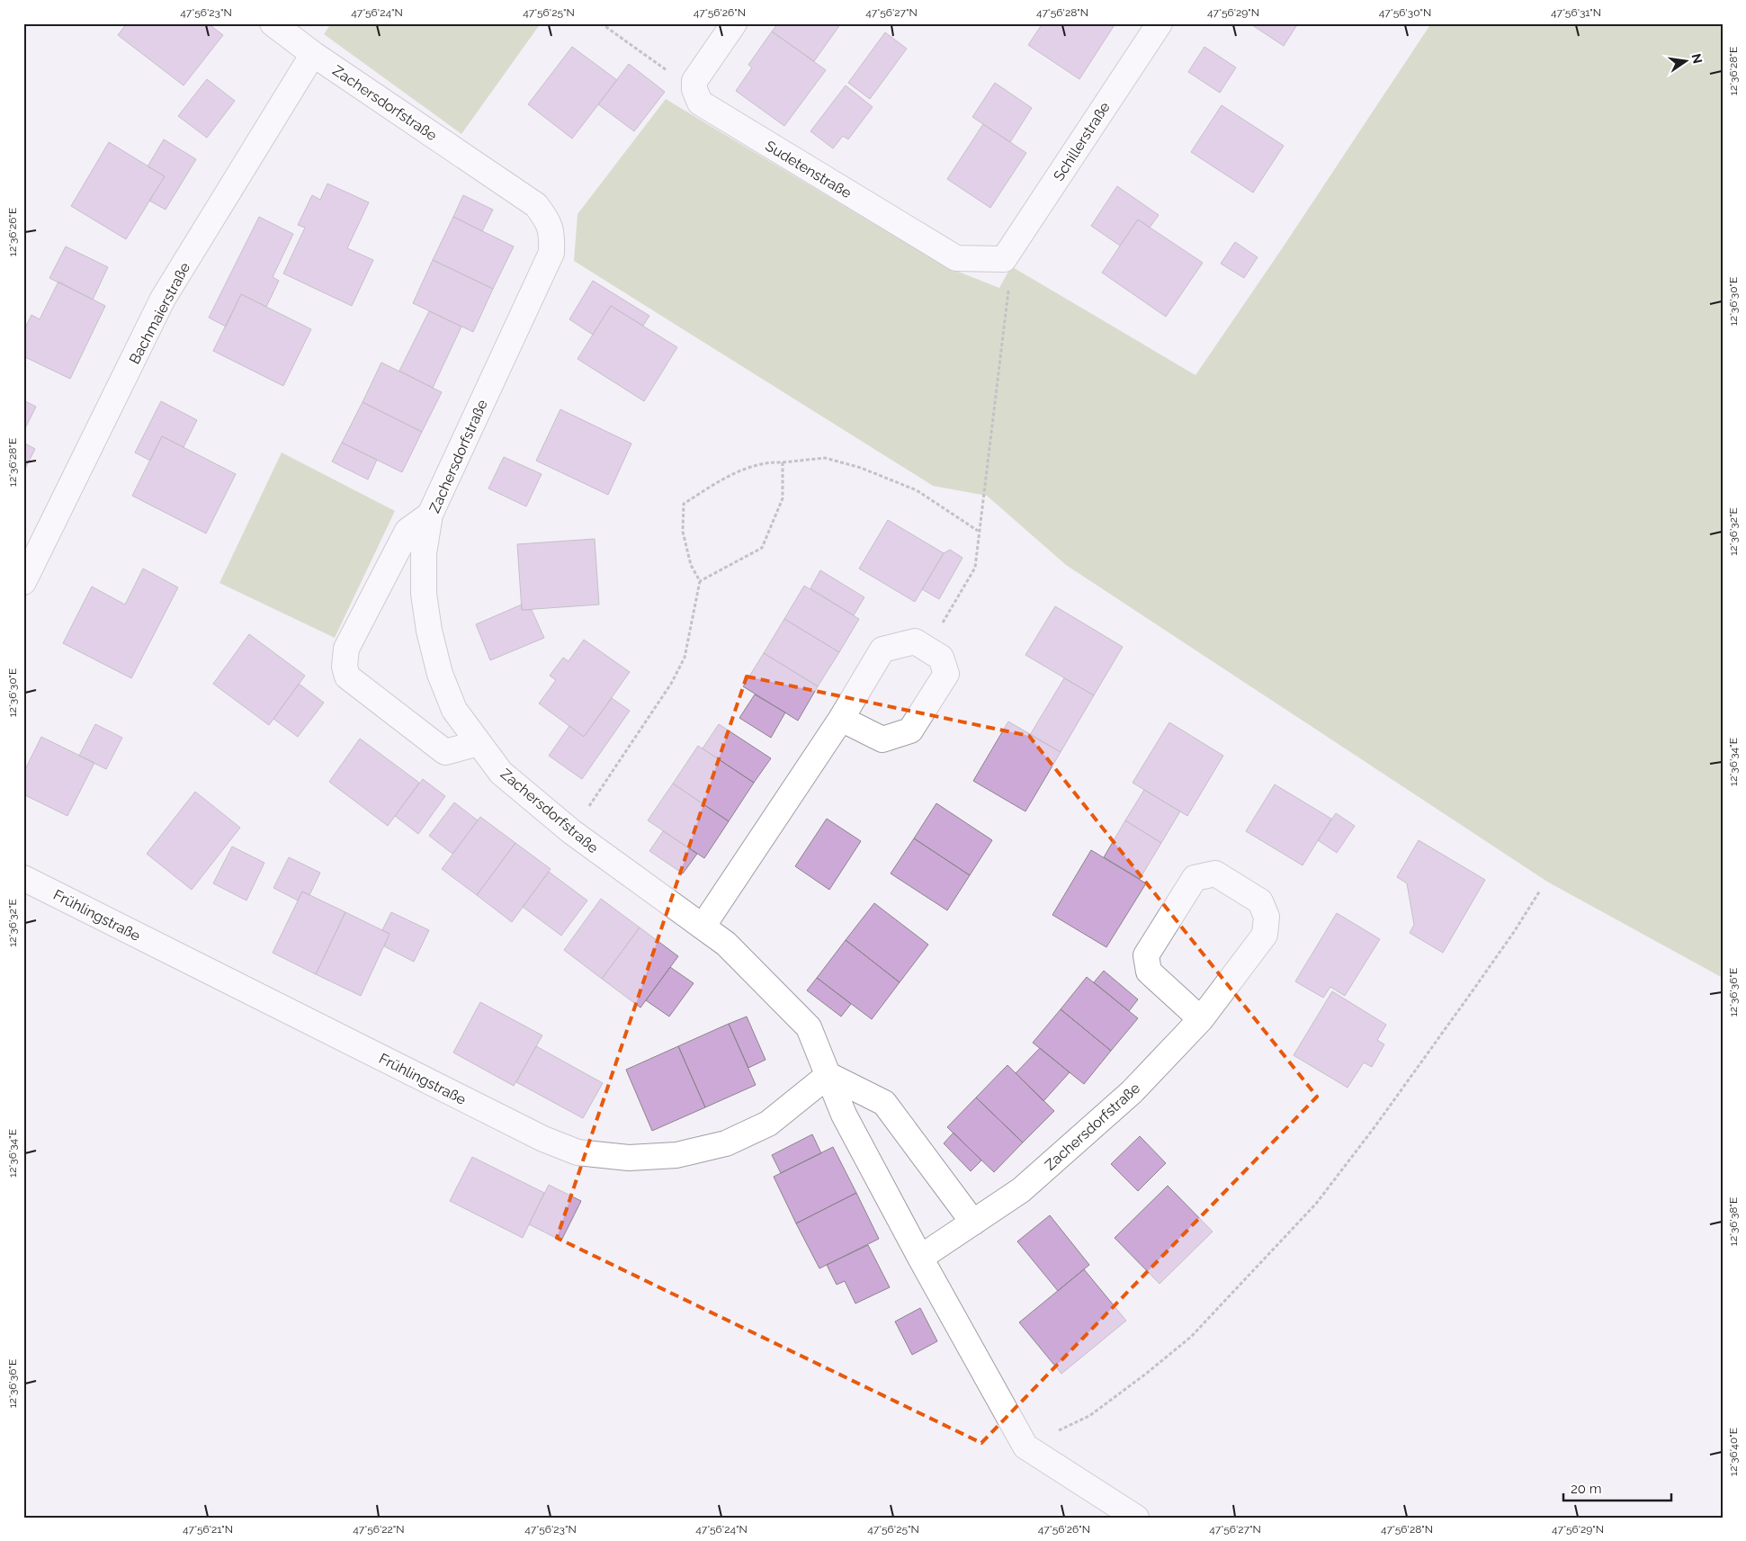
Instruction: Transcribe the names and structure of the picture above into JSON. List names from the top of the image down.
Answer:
{
  "streets": {
    "street": [
      "Zachersdorfstraße",
      "Schillerstraße",
      "Sudetenstraße",
      "Bachmaierstraße",
      "Frühlingstraße"
    ]
  },
  "crossings": [
    ["Zachersdorfstraße", "Bachmaierstraße"],
    ["Zachersdorfstraße", "Frühlingstraße"],
    ["Schillerstraße", "Sudetenstraße"]
  ],
  "scale_bar": "20 m",
  "north": "right",
  "coordinates": [
    "47°56'23\"N",
    "47°56'24\"N",
    "47°56'25\"N",
    "47°56'26\"N",
    "47°56'27\"N",
    "47°56'28\"N",
    "47°56'29\"N",
    "47°56'30\"N",
    "47°56'31\"N",
    "12°36'28\"E",
    "12°36'26\"E",
    "12°36'30\"E",
    "12°36'32\"E",
    "12°36'34\"E",
    "12°36'36\"E",
    "12°36'38\"E",
    "12°36'40\"E",
    "47°56'21\"N",
    "47°56'22\"N"
  ]
}
